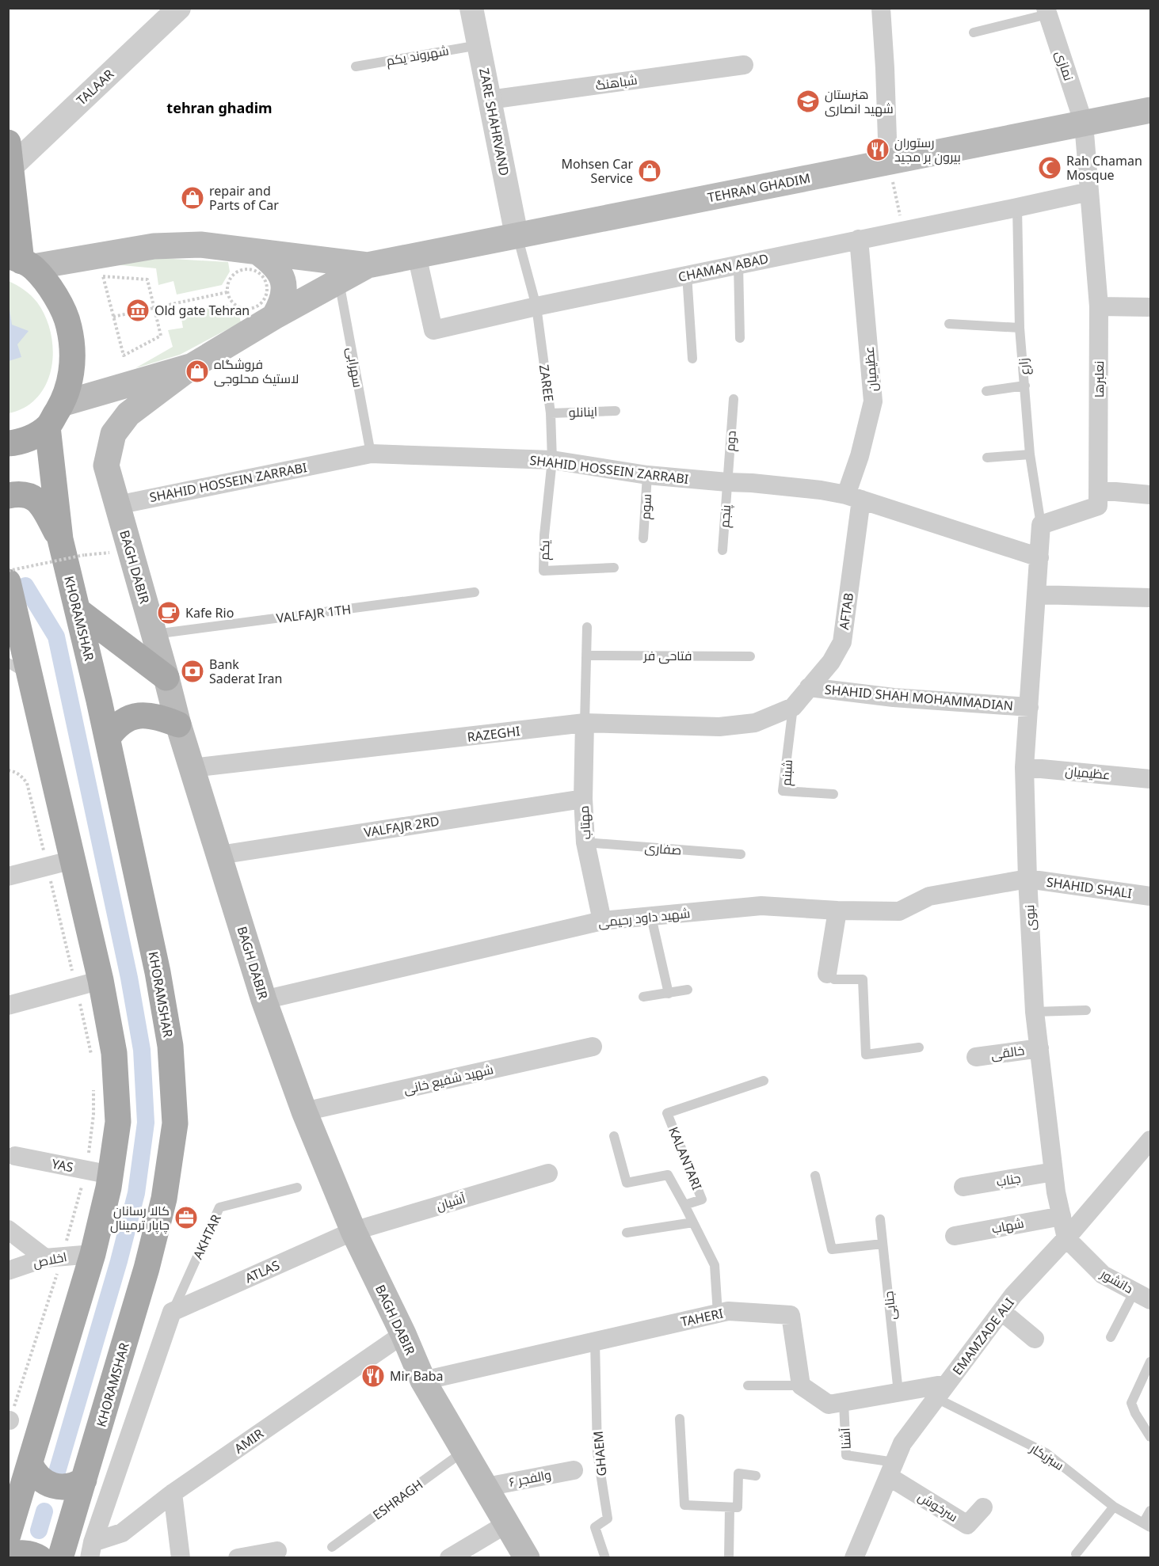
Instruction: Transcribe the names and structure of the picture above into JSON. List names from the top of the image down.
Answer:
{
  "streets": {
    "main road": ["TEHRAN GHADIM", "BAGH DABIR", "KHORAMSHAR"],
    "street": [
      "نمازی",
      "شباهنگ",
      "TALAAR",
      "ZARE SHAHRVAND",
      "CHAMAN ABAD",
      "عظیمیان",
      "نعلبرها",
      "SHAHID HOSSEIN ZARRABI",
      "AFTAB",
      "SHAHID SHAH MOHAMMADIAN",
      "RAZEGHI",
      "مهتاب",
      "VALFAJR 2RD",
      "SHAHID SHALI",
      "شهید داود رحیمی",
      "نبوی",
      "خالقی",
      "شهید شفیع خانی",
      "YAS",
      "جناب",
      "آشیان",
      "شهاب",
      "اخلاص",
      "ATLAS",
      "دانشور",
      "TAHERI",
      "EMAMZADE ALI",
      "AMIR",
      "والفجر ۶",
      "سرخوش"
    ],
    "lane": [
      "شهروند یکم",
      "زارع",
      "سهرابی",
      "ZAREE",
      "اینانلو",
      "دوم",
      "سوم",
      "پنجم",
      "یکم",
      "VALFAJR 1TH",
      "فتاحی فر",
      "شبنم",
      "صفاری",
      "KALANTARI",
      "AKHTAR",
      "جنابی",
      "آشنا",
      "GHAEM",
      "سبزیکار",
      "ESHRAGH"
    ]
  },
  "crossings": [
    ["شهروند یکم", "ZARE SHAHRVAND"],
    ["نمازی", "TEHRAN GHADIM"],
    ["نمازی", "نعلبرها"],
    ["شباهنگ", "ZARE SHAHRVAND"],
    ["ZARE SHAHRVAND", "TEHRAN GHADIM"],
    ["ZARE SHAHRVAND", "ZAREE"],
    ["TEHRAN GHADIM", "CHAMAN ABAD"],
    ["TEHRAN GHADIM", "نعلبرها"],
    ["TEHRAN GHADIM", "ZAREE"],
    ["CHAMAN ABAD", "زارع"],
    ["CHAMAN ABAD", "عظیمیان"],
    ["CHAMAN ABAD", "نعلبرها"],
    ["CHAMAN ABAD", "ZAREE"],
    ["زارع", "نعلبرها"],
    ["سهرابی", "SHAHID HOSSEIN ZARRABI"],
    ["عظیمیان", "SHAHID HOSSEIN ZARRABI"],
    ["عظیمیان", "AFTAB"],
    ["عظیمیان", "نبوی"],
    ["ZAREE", "اینانلو"],
    ["ZAREE", "SHAHID HOSSEIN ZARRABI"],
    ["ZAREE", "یکم"],
    ["دوم", "SHAHID HOSSEIN ZARRABI"],
    ["دوم", "پنجم"],
    ["SHAHID HOSSEIN ZARRABI", "سوم"],
    ["SHAHID HOSSEIN ZARRABI", "پنجم"],
    ["SHAHID HOSSEIN ZARRABI", "یکم"],
    ["SHAHID HOSSEIN ZARRABI", "BAGH DABIR"],
    ["SHAHID HOSSEIN ZARRABI", "AFTAB"],
    ["BAGH DABIR", "VALFAJR 1TH"],
    ["BAGH DABIR", "RAZEGHI"],
    ["BAGH DABIR", "VALFAJR 2RD"],
    ["BAGH DABIR", "شهید داود رحیمی"],
    ["BAGH DABIR", "شهید شفیع خانی"],
    ["BAGH DABIR", "آشیان"],
    ["BAGH DABIR", "ATLAS"],
    ["BAGH DABIR", "TAHERI"],
    ["BAGH DABIR", "AMIR"],
    ["BAGH DABIR", "والفجر ۶"],
    ["BAGH DABIR", "ESHRAGH"],
    ["AFTAB", "SHAHID SHAH MOHAMMADIAN"],
    ["AFTAB", "RAZEGHI"],
    ["AFTAB", "شبنم"],
    ["SHAHID SHAH MOHAMMADIAN", "نبوی"],
    ["RAZEGHI", "شبنم"],
    ["RAZEGHI", "مهتاب"],
    ["مهتاب", "VALFAJR 2RD"],
    ["مهتاب", "صفاری"],
    ["مهتاب", "شهید داود رحیمی"],
    ["SHAHID SHALI", "شهید داود رحیمی"],
    ["SHAHID SHALI", "نبوی"],
    ["شهید داود رحیمی", "نبوی"],
    ["نبوی", "خالقی"],
    ["نبوی", "جناب"],
    ["نبوی", "شهاب"],
    ["نبوی", "دانشور"],
    ["نبوی", "EMAMZADE ALI"],
    ["KALANTARI", "TAHERI"],
    ["آشیان", "ATLAS"],
    ["AKHTAR", "ATLAS"],
    ["دانشور", "EMAMZADE ALI"],
    ["TAHERI", "GHAEM"],
    ["EMAMZADE ALI", "آشنا"],
    ["EMAMZADE ALI", "سبزیکار"],
    ["EMAMZADE ALI", "سرخوش"],
    ["آشنا", "سرخوش"]
  ],
  "districts": ["tehran ghadim"],
  "places": {
    "school or university": ["هنرستان شهید انصاری"],
    "restaurant": ["رستوران بیرون بر مجید", "Mir Baba"],
    "mosque": ["Rah Chaman Mosque"],
    "shop": ["Mohsen Car Service", "repair and Parts of Car", "فروشگاه لاستیک محلوجی"],
    "museum": ["Old gate Tehran"],
    "cafe": ["Kafe Rio"],
    "bank": ["Bank Saderat Iran"],
    "office": ["کالا رسانان چاپار ترمینال"]
  }
}
